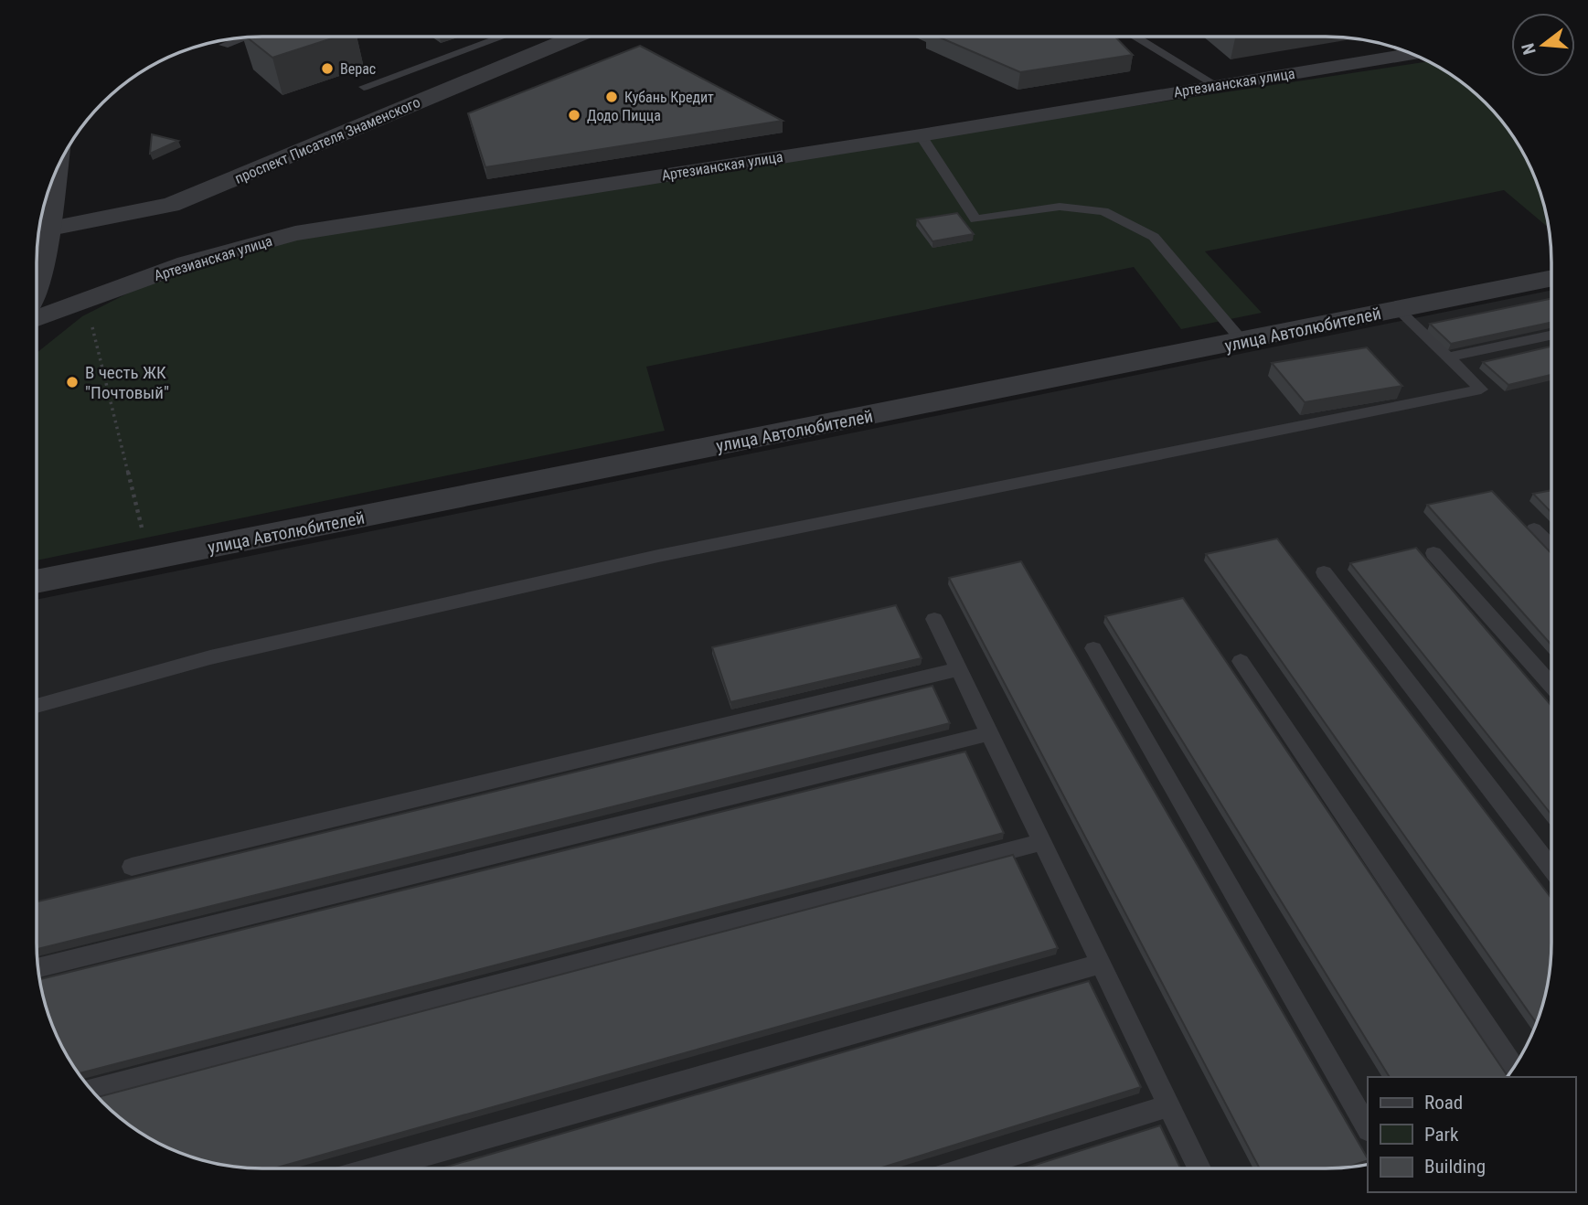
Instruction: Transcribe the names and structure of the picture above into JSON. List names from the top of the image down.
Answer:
{
  "streets": {
    "street": ["Артезианская улица", "проспект Писателя Знаменского", "улица Автолюбителей"]
  },
  "places": [
    "Верас",
    "Кубань Кредит",
    "Додо Пицца",
    "В честь ЖК \"Почтовый\""
  ],
  "legend": ["Road", "Park", "Building"],
  "north": "left"
}
